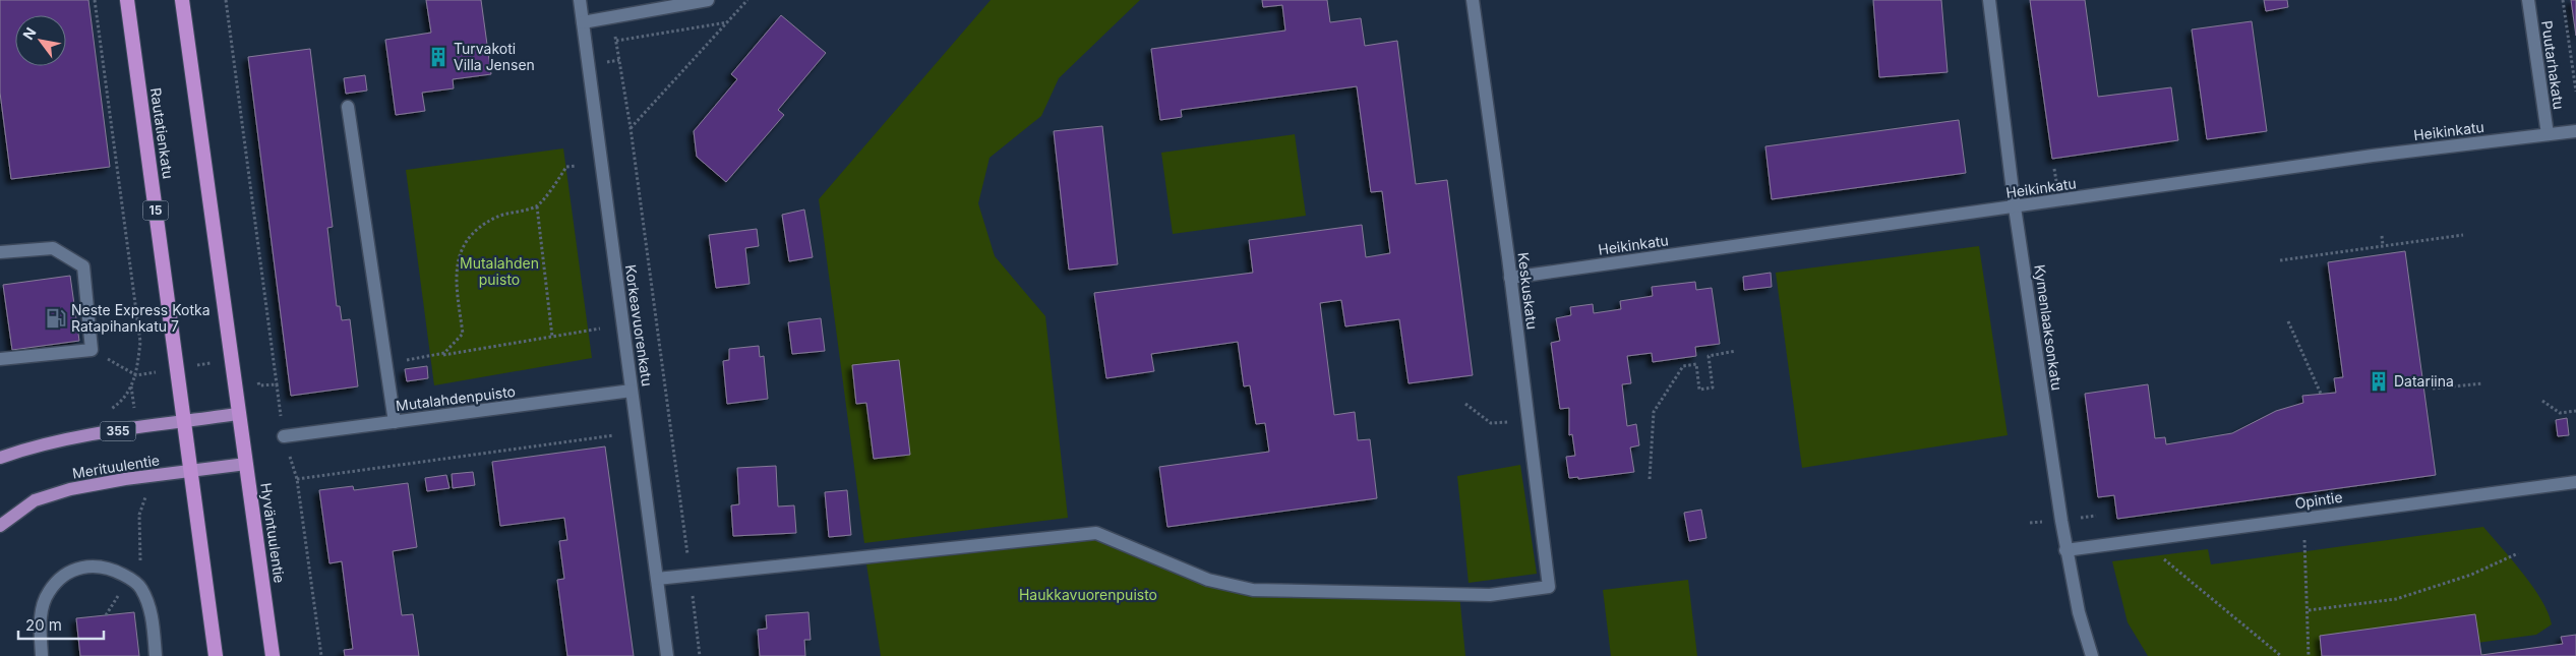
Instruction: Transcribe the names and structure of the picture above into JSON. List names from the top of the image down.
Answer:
{
  "streets": {
    "highway": ["Rautatienkatu", "15", "Hyväntuulentie"],
    "main road": ["355", "Merituulentie"],
    "street": [
      "Puutarhakatu",
      "Heikinkatu",
      "Keskuskatu",
      "Korkeavuorenkatu",
      "Kymenlaaksonkatu",
      "Mutalahdenpuisto",
      "Opintie"
    ]
  },
  "crossings": [
    ["Puutarhakatu", "Heikinkatu"],
    ["Heikinkatu", "Keskuskatu"],
    ["Heikinkatu", "Kymenlaaksonkatu"],
    ["Rautatienkatu", "15"],
    ["Rautatienkatu", "355"],
    ["15", "355"],
    ["15", "Merituulentie"],
    ["Korkeavuorenkatu", "Mutalahdenpuisto"],
    ["Kymenlaaksonkatu", "Opintie"],
    ["355", "Hyväntuulentie"],
    ["Merituulentie", "Hyväntuulentie"]
  ],
  "parks": ["Mutalahden puisto", "Haukkavuorenpuisto"],
  "places": {
    "building": ["Turvakoti Villa Jensen", "Datariina"],
    "fuel station": ["Neste Express Kotka Ratapihankatu 7"]
  },
  "scale_bar": "20 m",
  "north": "top left"
}
